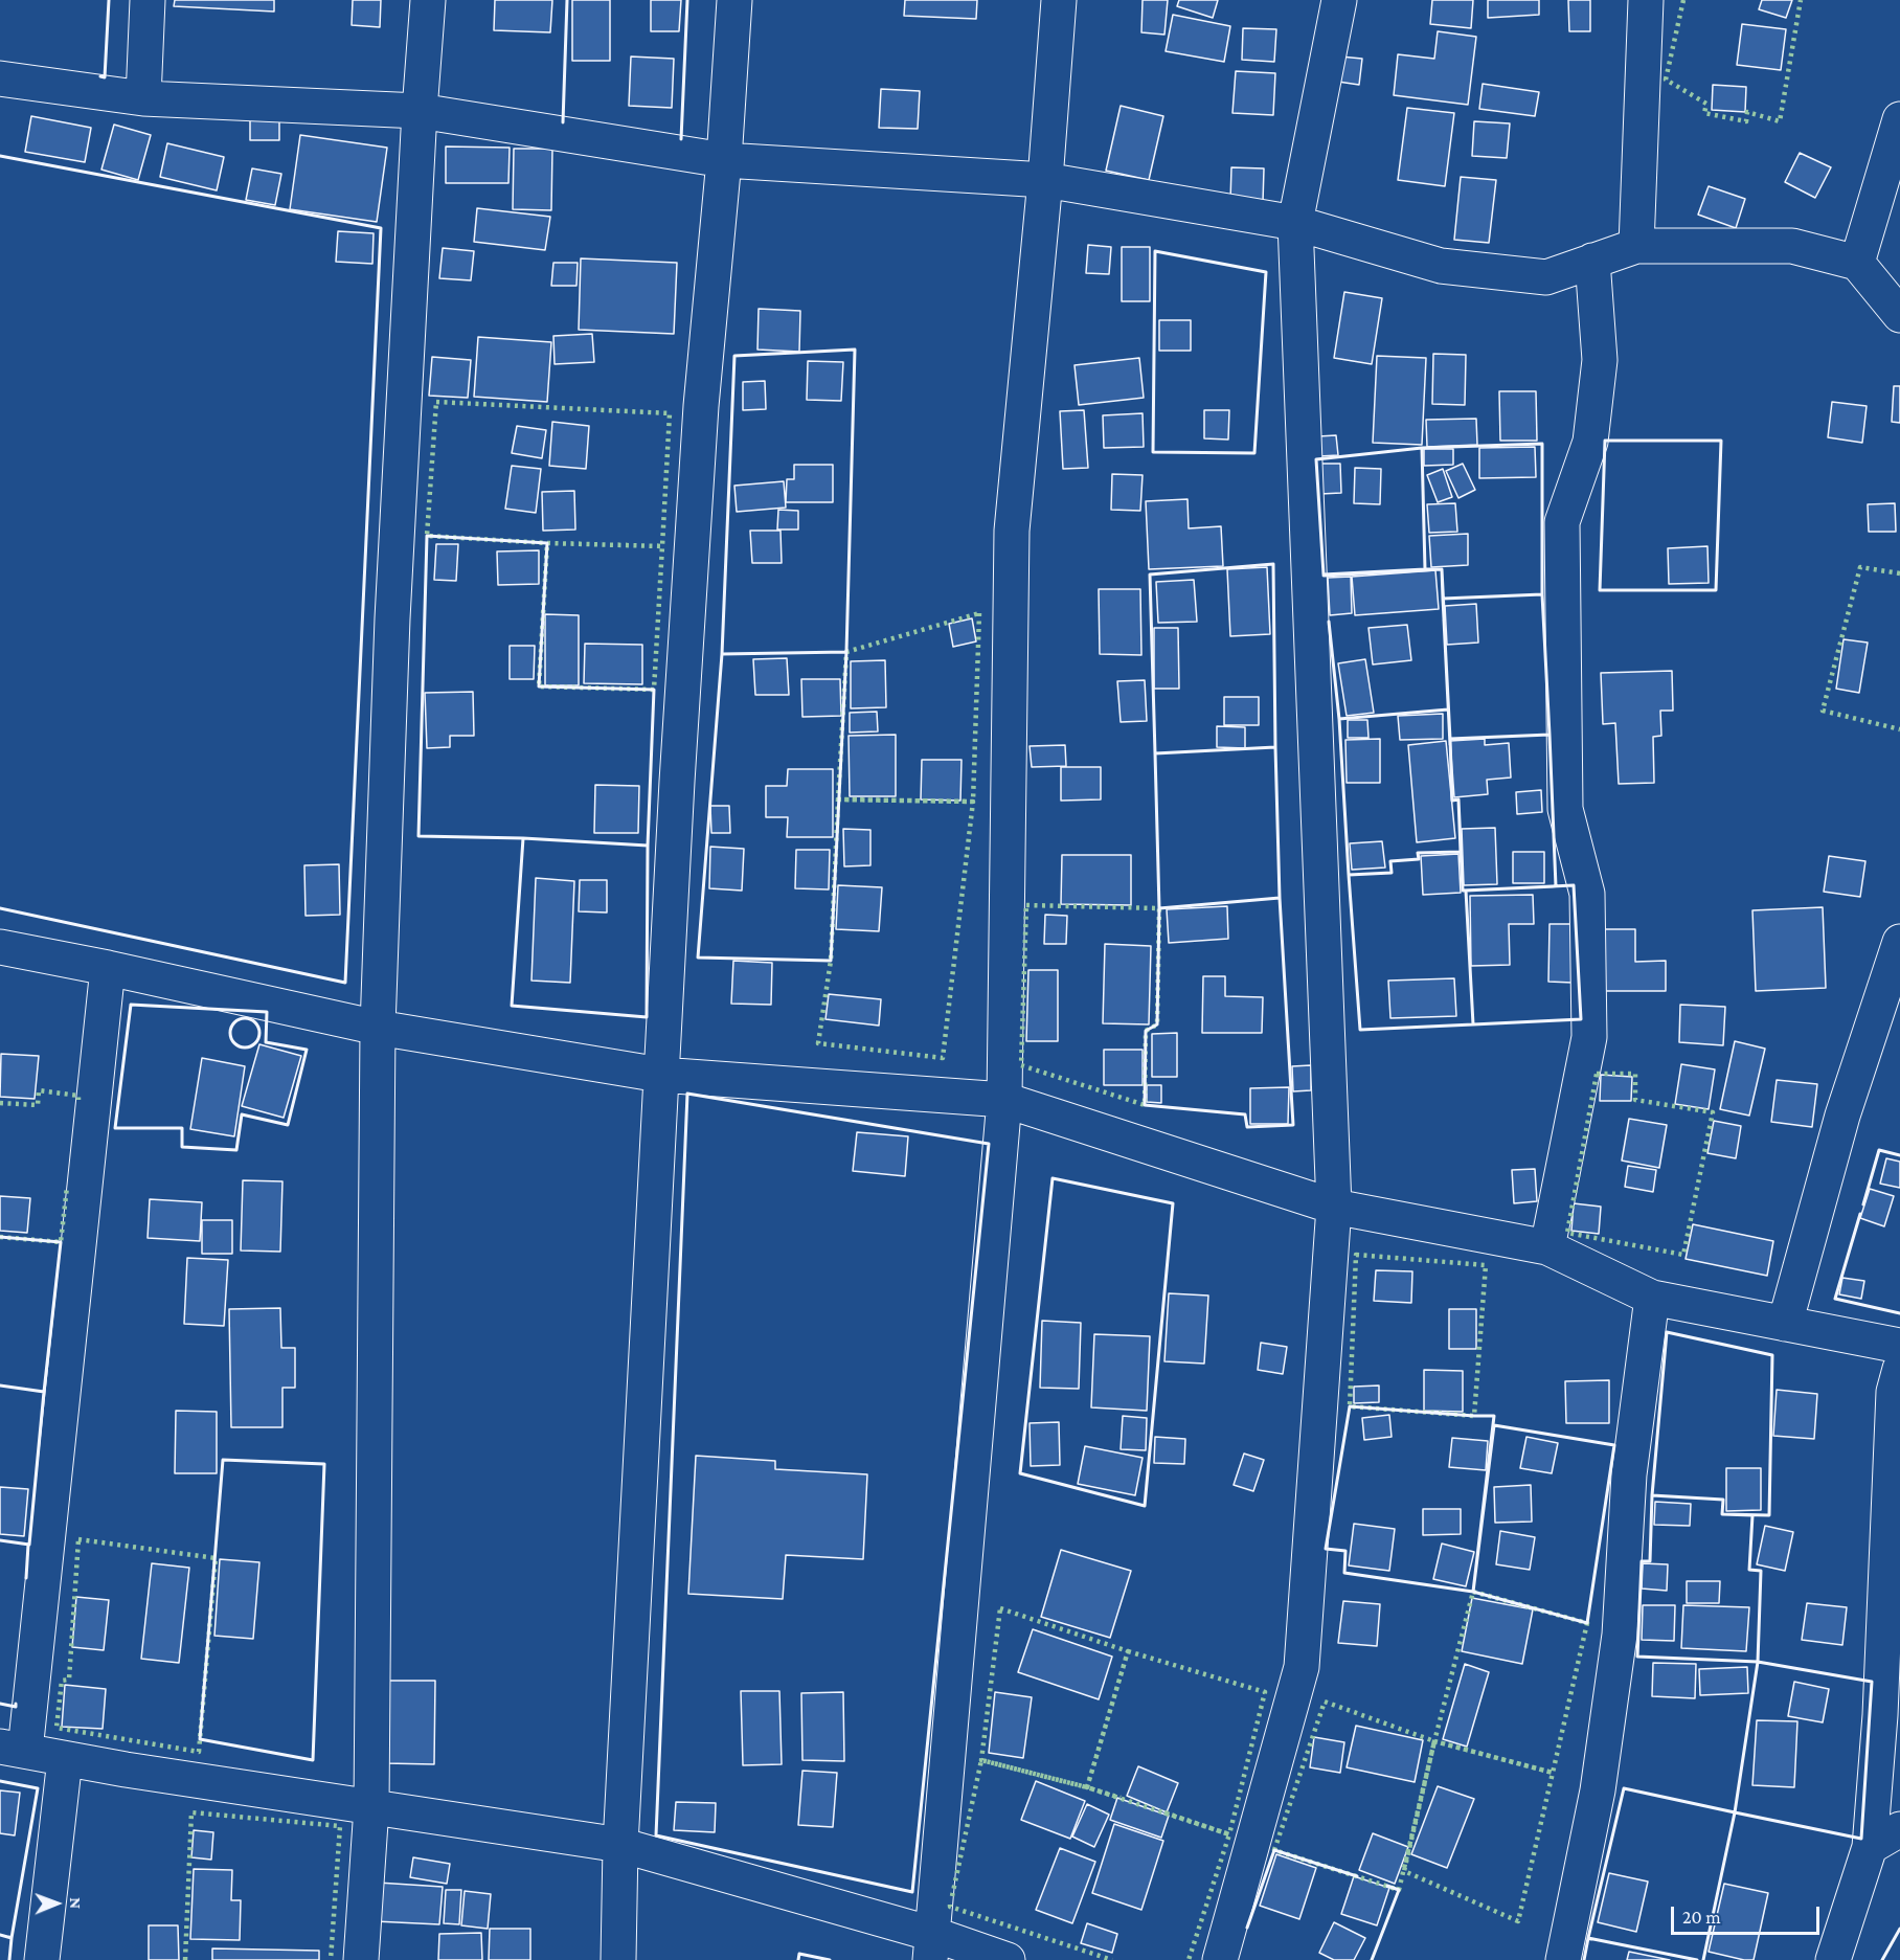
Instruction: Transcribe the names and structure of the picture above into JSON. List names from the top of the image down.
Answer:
{
  "scale_bar": "20 m",
  "north": "right"
}
